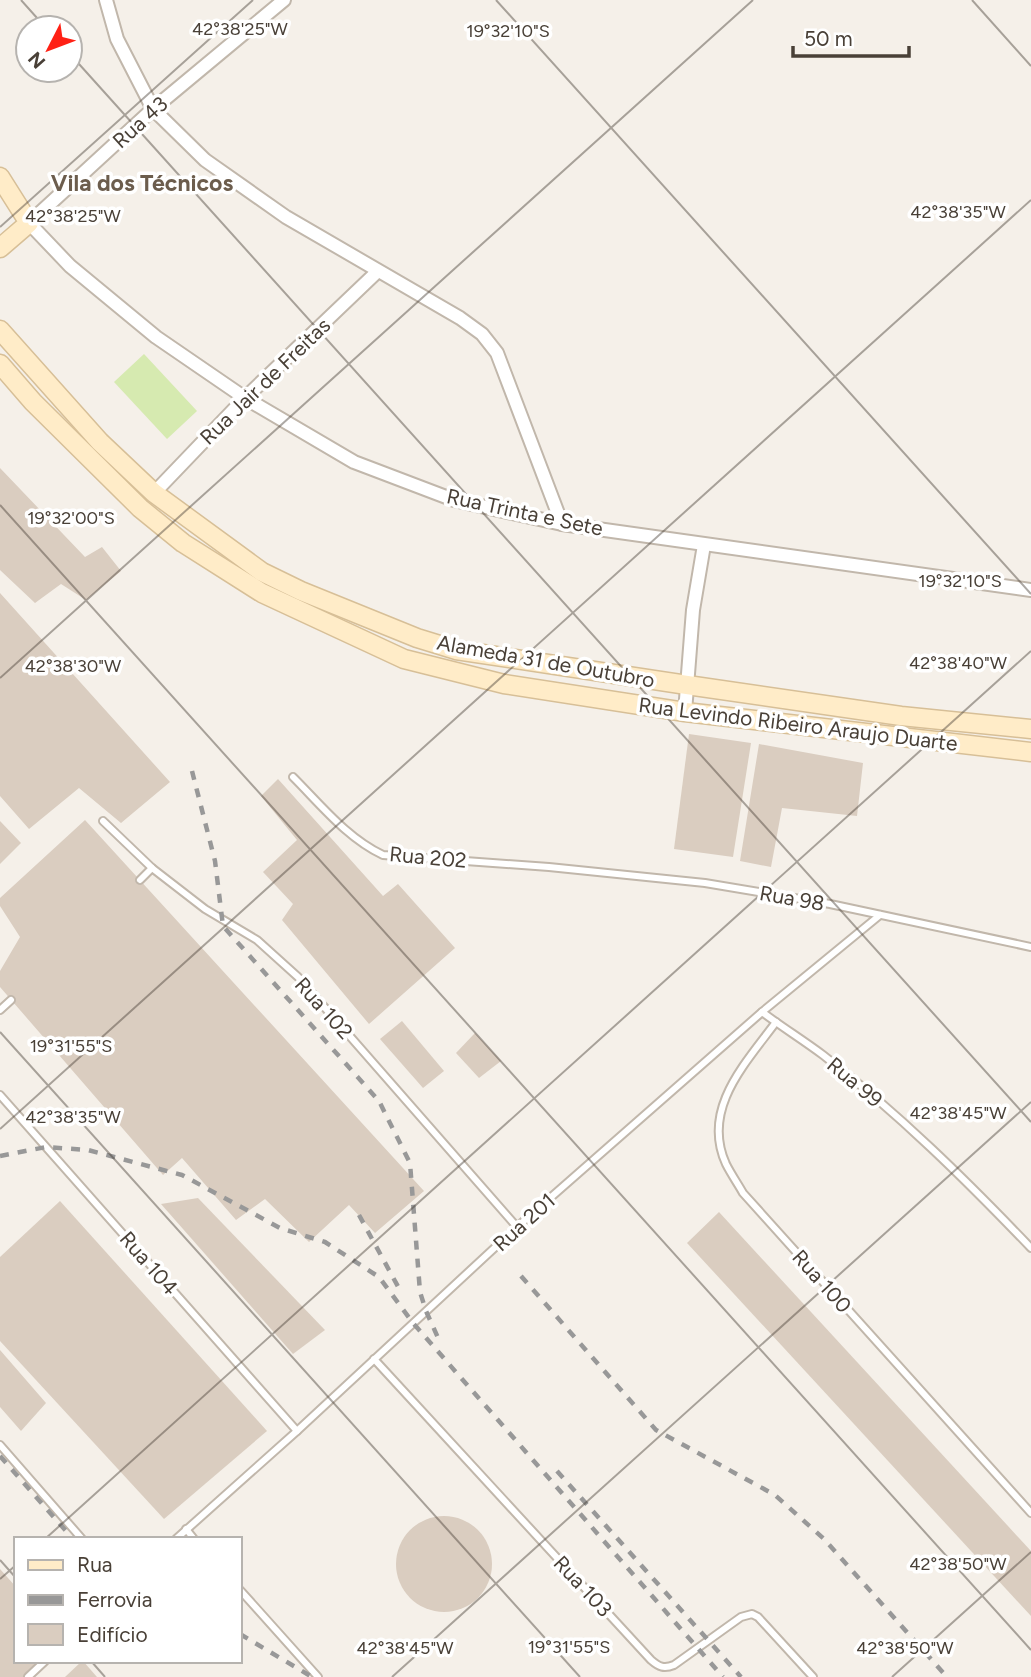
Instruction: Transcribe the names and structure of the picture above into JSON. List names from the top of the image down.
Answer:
{
  "streets": {
    "main road": [
      "Rua 43",
      "Rua Trinta e Sete",
      "Alameda 31 de Outubro",
      "Rua Levindo Ribeiro Araujo Duarte"
    ],
    "street": ["Rua Jair de Freitas"],
    "lane": [
      "Rua 202",
      "Rua 98",
      "Rua 102",
      "Rua 99",
      "Rua 201",
      "Rua 104",
      "Rua 100",
      "Rua 103"
    ]
  },
  "crossings": [
    ["Rua 43", "Rua Trinta e Sete"],
    ["Rua Jair de Freitas", "Rua Trinta e Sete"],
    ["Rua Jair de Freitas", "Alameda 31 de Outubro"],
    ["Rua 202", "Rua 98"],
    ["Rua 98", "Rua 201"],
    ["Rua 102", "Rua 201"],
    ["Rua 99", "Rua 201"],
    ["Rua 99", "Rua 100"],
    ["Rua 201", "Rua 104"],
    ["Rua 201", "Rua 103"]
  ],
  "districts": ["Vila dos Técnicos"],
  "legend": ["Rua", "Ferrovia", "Edifício"],
  "scale_bar": "50 m",
  "north": "bottom left",
  "coordinates": [
    "42°38'25\"W",
    "19°32'10\"S",
    "42°38'35\"W",
    "19°32'00\"S",
    "42°38'40\"W",
    "42°38'30\"W",
    "19°31'55\"S",
    "42°38'45\"W",
    "42°38'50\"W"
  ]
}
